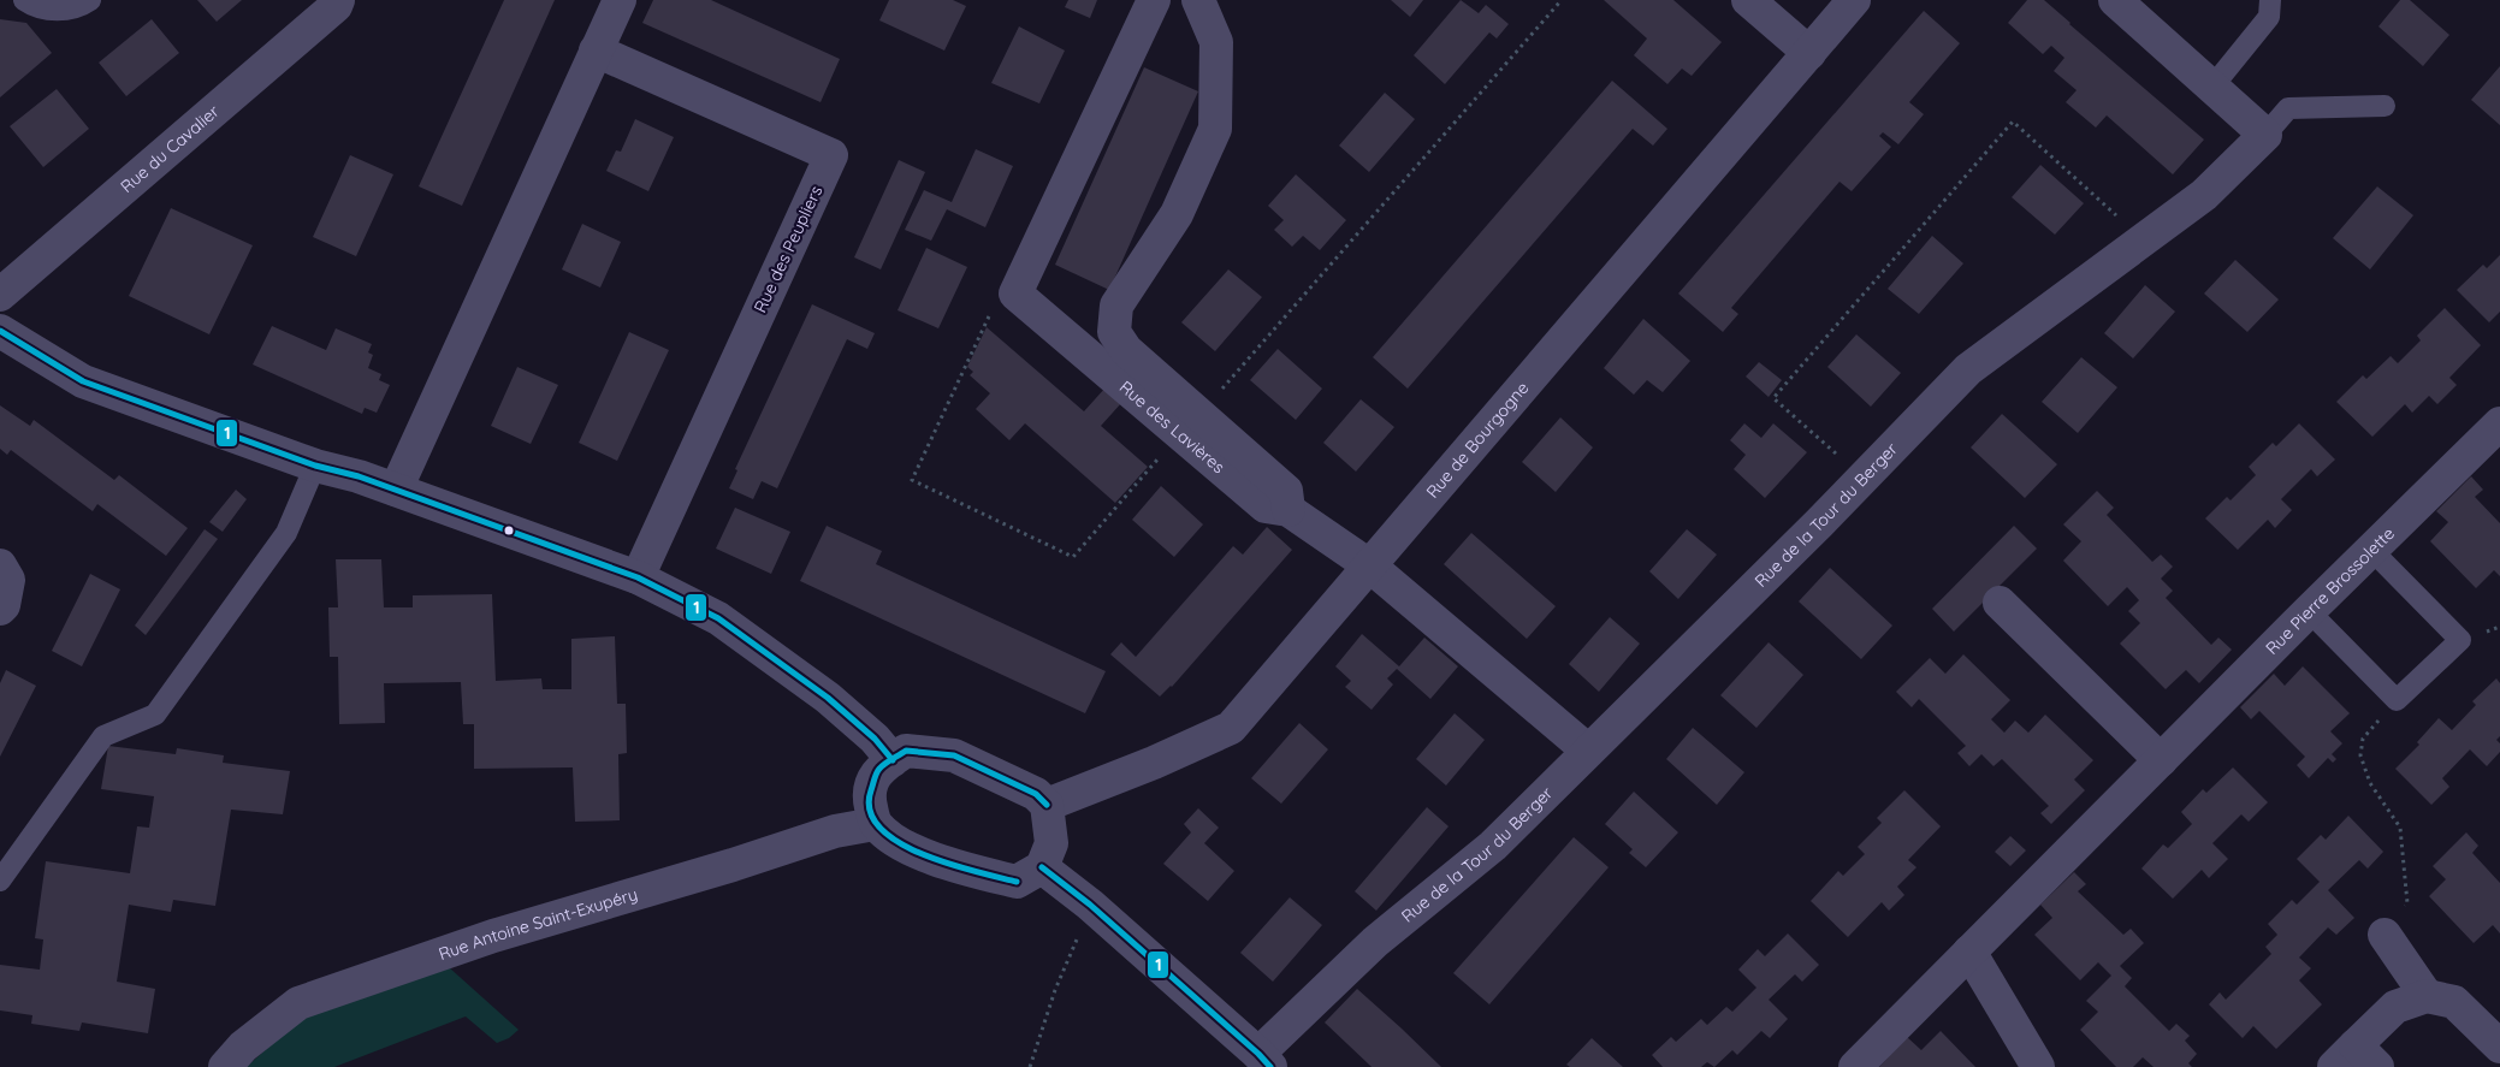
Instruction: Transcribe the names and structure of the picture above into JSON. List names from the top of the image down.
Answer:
{
  "streets": {
    "street": [
      "Rue du Cavalier",
      "Rue des Peupliers",
      "Rue des Lavières",
      "Rue de Bourgogne",
      "Rue de la Tour du Berger",
      "Rue Pierre Brossolette",
      "Rue Antoine Saint-Exupéry"
    ]
  },
  "crossings": [
    ["Rue des Lavières", "Rue de Bourgogne"],
    ["Rue des Lavières", "Rue de la Tour du Berger"]
  ],
  "lines": ["transit line 1"]
}
